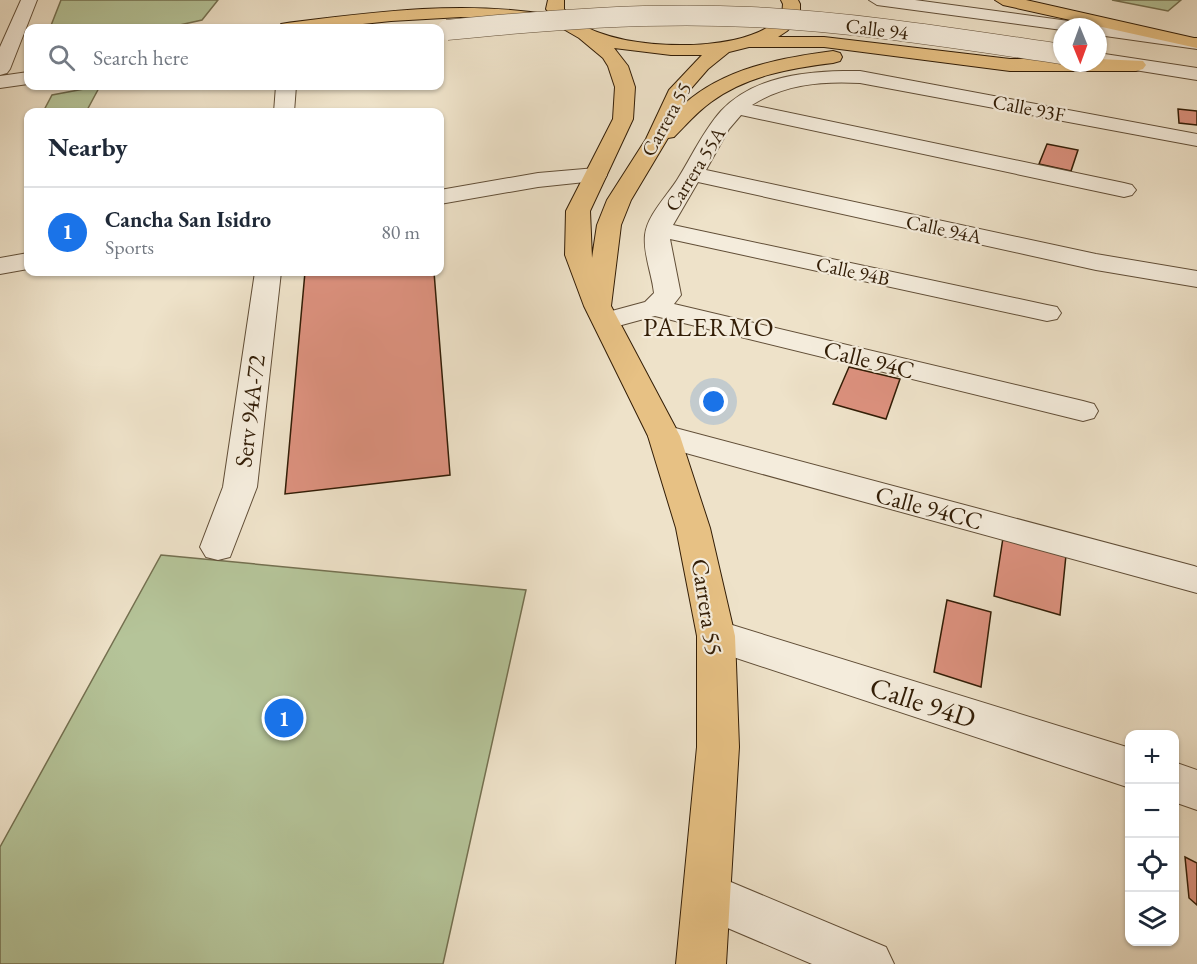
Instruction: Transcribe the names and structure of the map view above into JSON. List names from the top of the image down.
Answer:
{
  "streets": {
    "main road": ["Carrera 55"],
    "street": [
      "Calle 94",
      "Calle 93F",
      "Carrera 55A",
      "Calle 94A",
      "Calle 94B",
      "Calle 94C",
      "Serv 94A-72",
      "Calle 94CC",
      "Calle 94D"
    ]
  },
  "crossings": [
    ["Calle 93F", "Carrera 55A"],
    ["Carrera 55", "Calle 94CC"],
    ["Carrera 55", "Calle 94D"],
    ["Carrera 55A", "Calle 94A"],
    ["Carrera 55A", "Calle 94B"],
    ["Carrera 55A", "Calle 94C"]
  ],
  "districts": ["PALERMO"],
  "north": "bottom",
  "page": {
    "search": "Search here",
    "heading": "Nearby",
    "list": [
      {
        "mark": "1",
        "name": "Cancha San Isidro",
        "note": "Sports",
        "value": "80 m"
      }
    ],
    "pins": "1",
    "map_buttons": ["+", "−"]
  }
}
